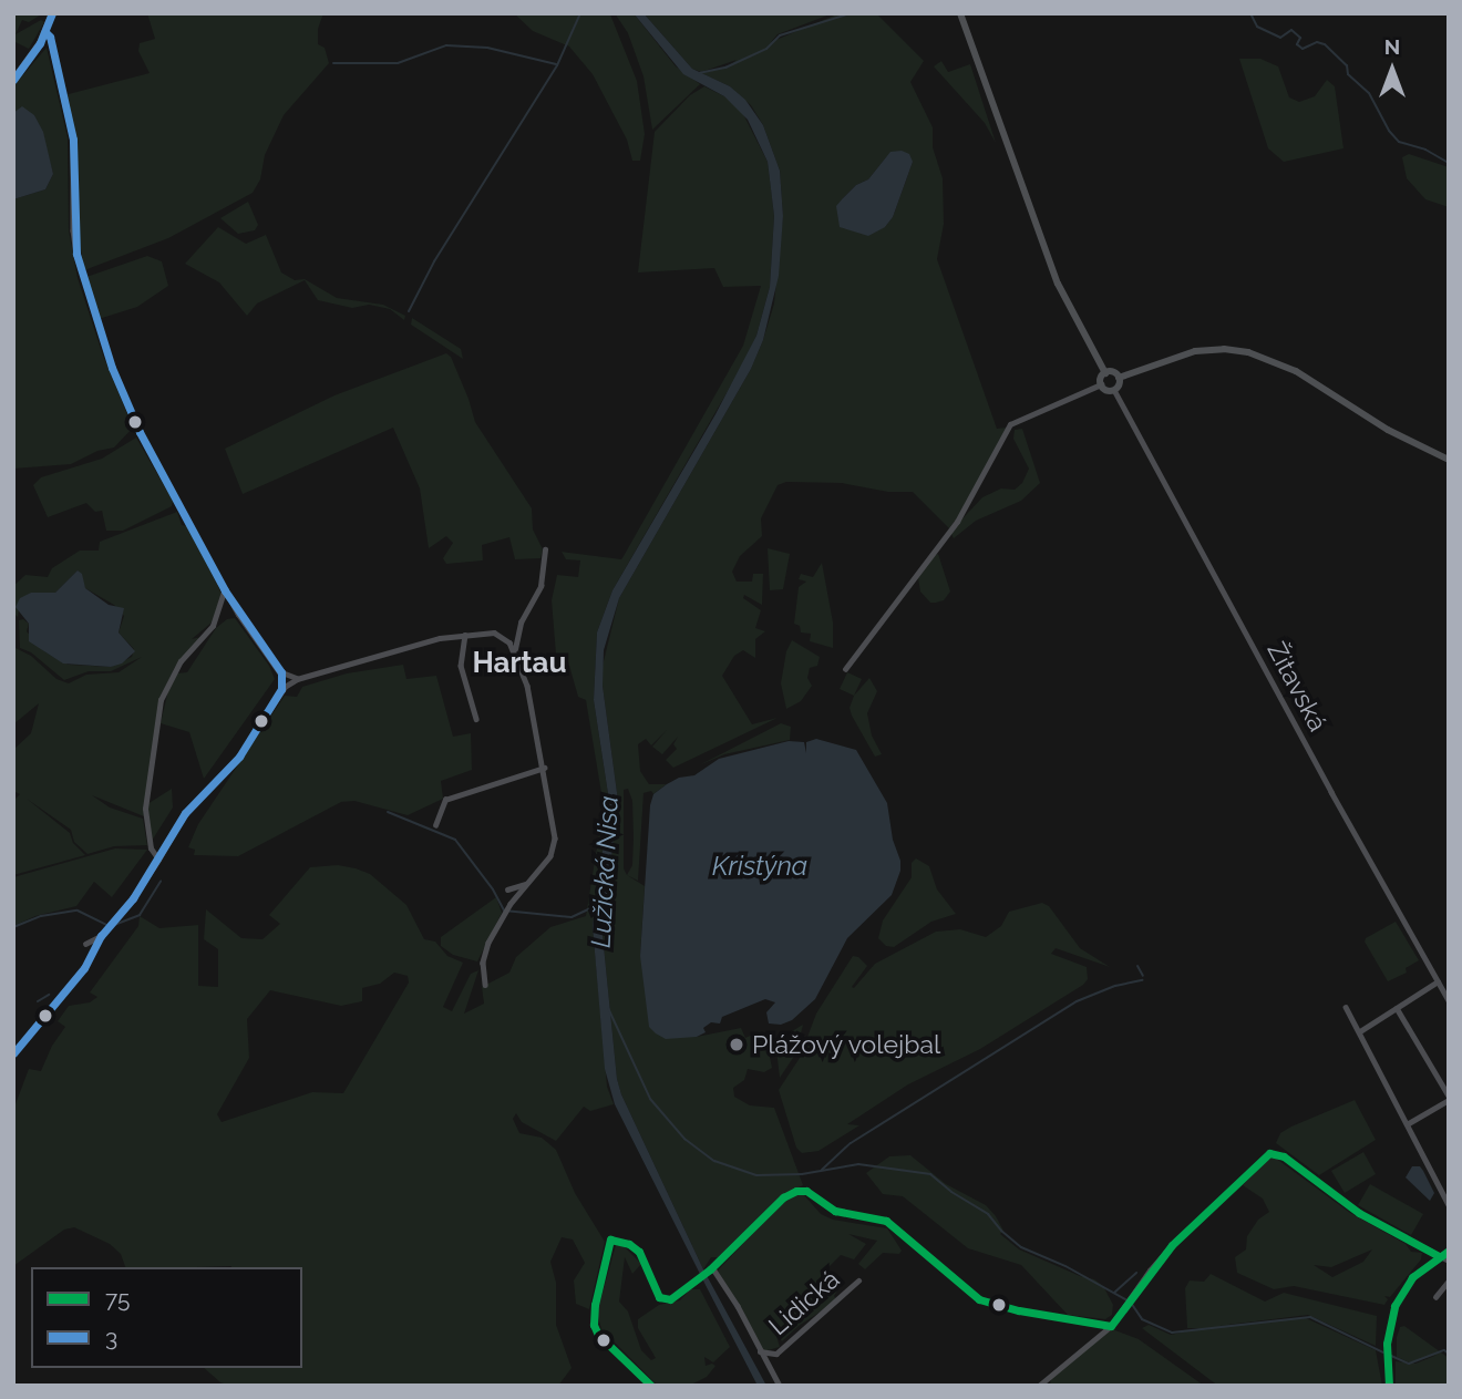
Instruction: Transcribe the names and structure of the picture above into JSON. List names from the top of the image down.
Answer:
{
  "streets": {
    "street": ["Žitavská", "Lidická"]
  },
  "districts": ["Hartau"],
  "water": ["Kristýna", "Lužická Nisa"],
  "places": ["Plážový volejbal"],
  "lines": ["transit line 3", "transit line 75"],
  "legend": ["75", "3"],
  "north": "top"
}
